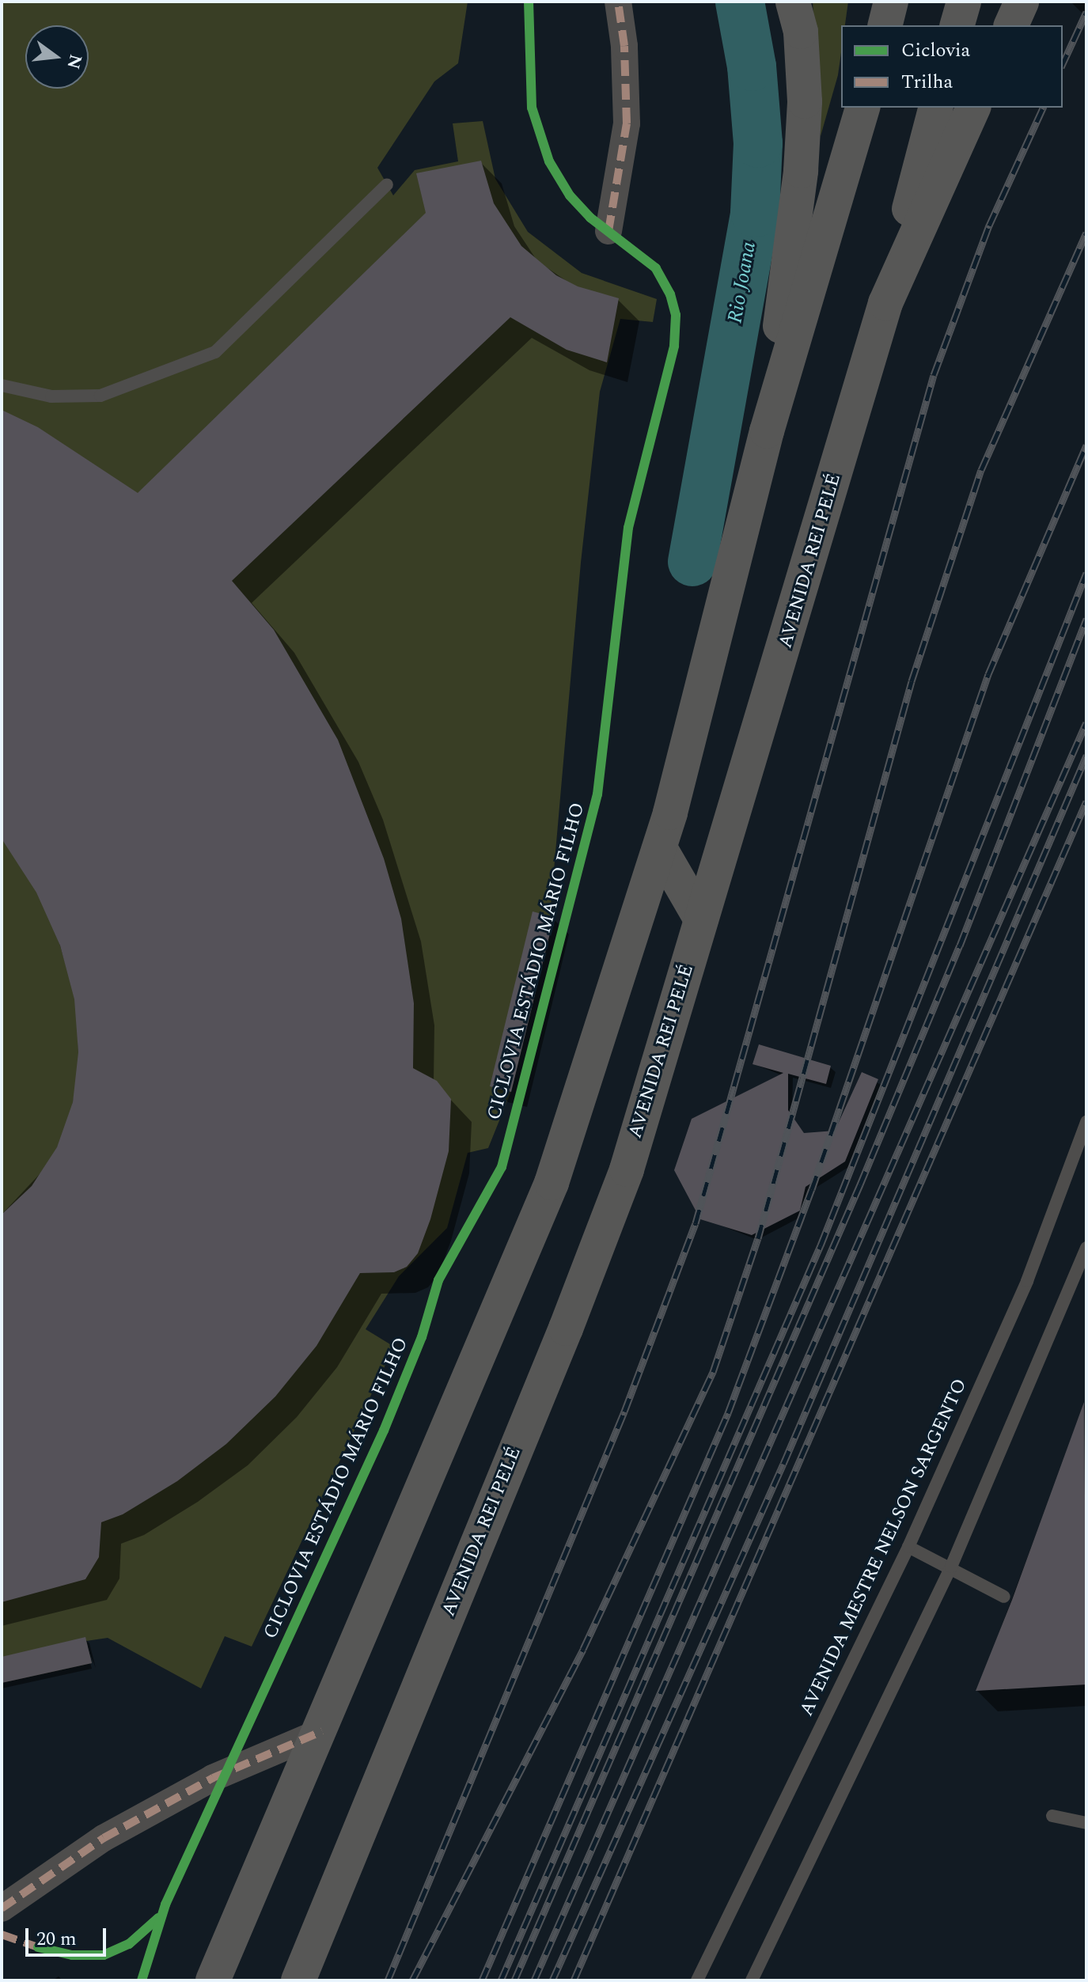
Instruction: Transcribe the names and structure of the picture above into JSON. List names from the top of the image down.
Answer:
{
  "streets": {
    "main road": ["AVENIDA REI PELÉ"],
    "lane": ["AVENIDA MESTRE NELSON SARGENTO"],
    "cycle path": ["CICLOVIA ESTÁDIO MÁRIO FILHO"]
  },
  "water": ["Rio Joana"],
  "legend": ["Ciclovia", "Trilha"],
  "scale_bar": "20 m",
  "north": "right"
}
